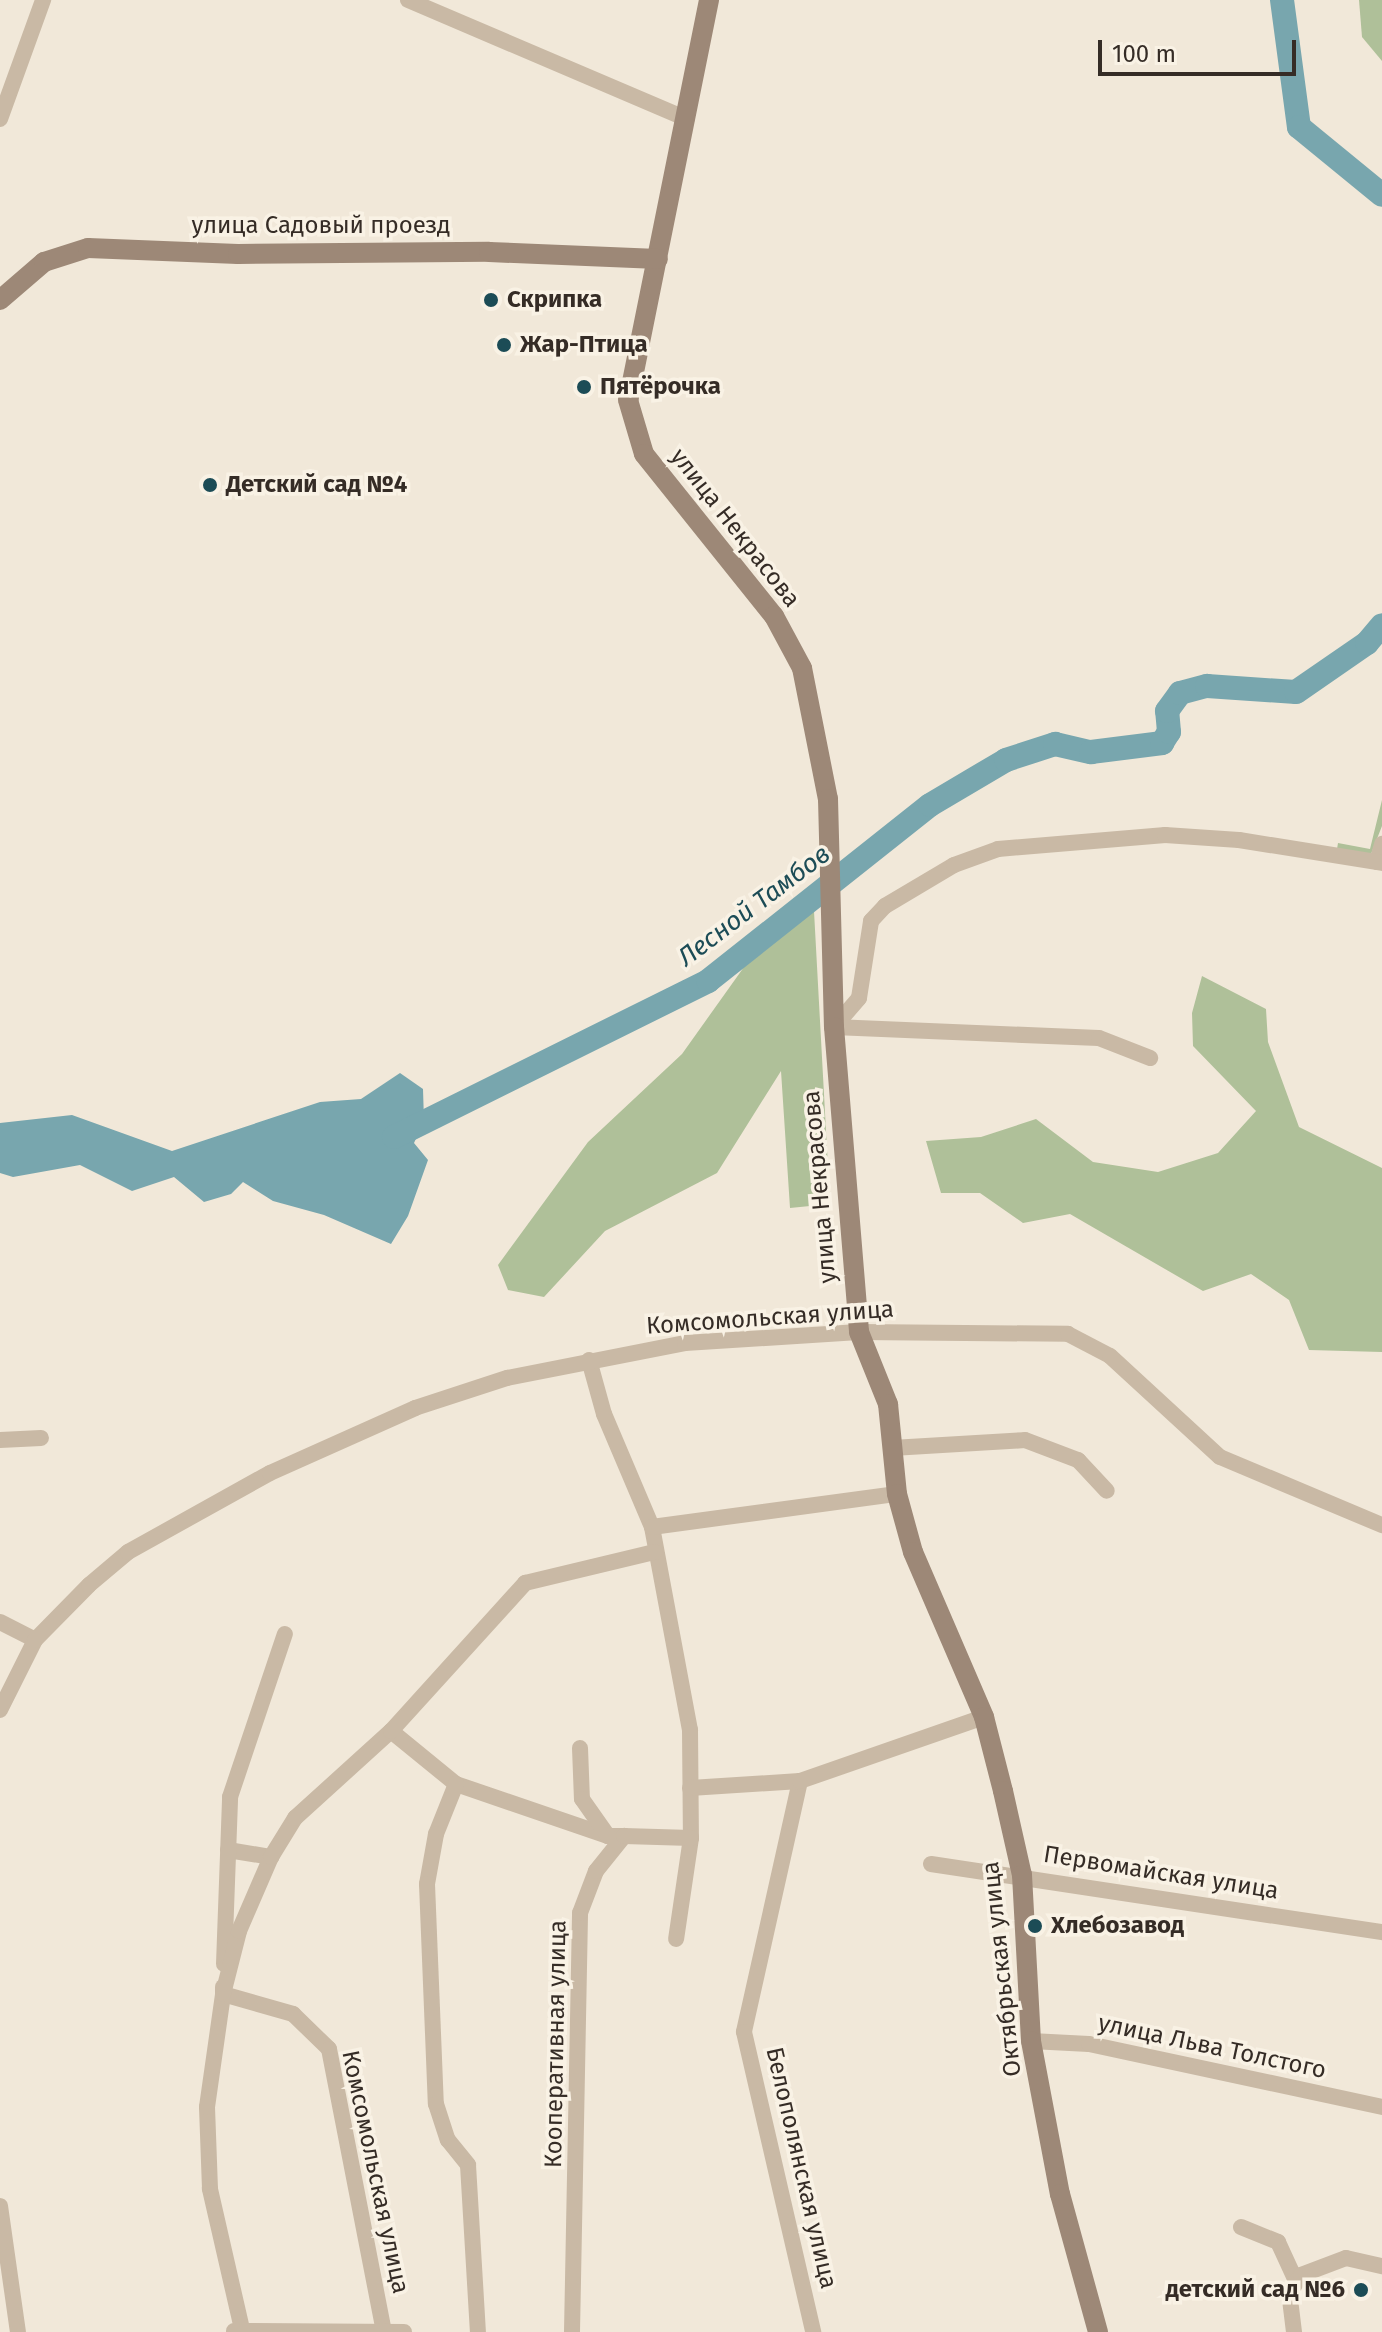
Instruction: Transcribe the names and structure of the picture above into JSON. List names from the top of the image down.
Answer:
{
  "streets": {
    "street": [
      "улица Садовый проезд",
      "улица Некрасова",
      "Комсомольская улица",
      "Первомайская улица",
      "Октябрьская улица",
      "Кооперативная улица",
      "улица Льва Толстого",
      "Белополянская улица"
    ]
  },
  "crossings": [
    ["улица Садовый проезд", "улица Некрасова"],
    ["улица Некрасова", "Комсомольская улица"],
    ["улица Некрасова", "Октябрьская улица"],
    ["Комсомольская улица", "Октябрьская улица"],
    ["Первомайская улица", "Октябрьская улица"],
    ["Октябрьская улица", "улица Льва Толстого"]
  ],
  "water": ["Лесной Тамбов"],
  "places": [
    "Скрипка",
    "Жар-Птица",
    "Пятёрочка",
    "Детский сад №4",
    "Хлебозавод",
    "детский сад №6"
  ],
  "scale_bar": "100 m"
}
